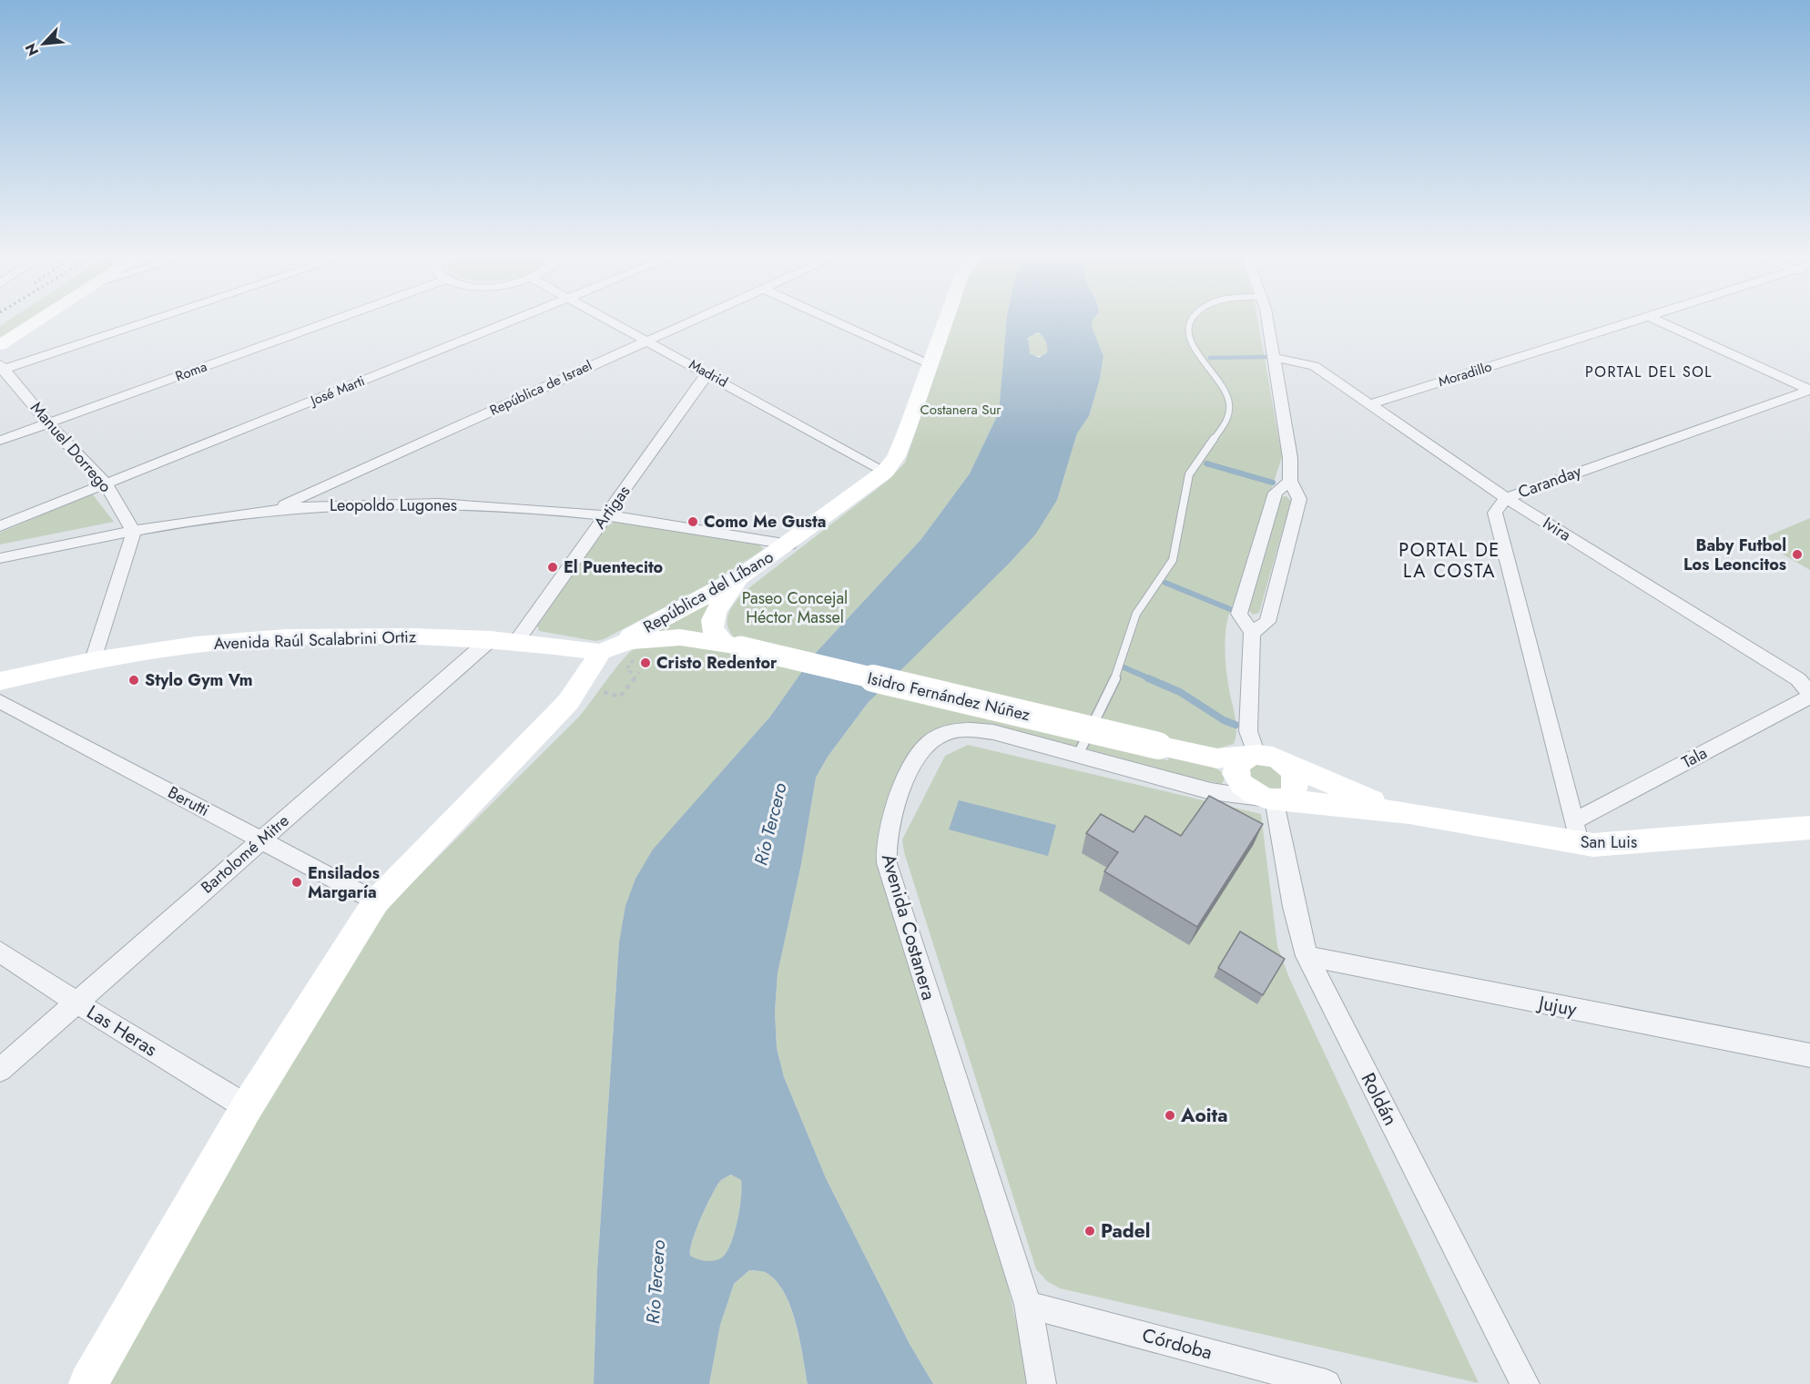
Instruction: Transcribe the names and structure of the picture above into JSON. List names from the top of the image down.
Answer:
{
  "streets": {
    "main road": [
      "República del Líbano",
      "Avenida Raúl Scalabrini Ortiz",
      "Isidro Fernández Núñez",
      "San Luis"
    ],
    "street": [
      "Roma",
      "Madrid",
      "Moradillo",
      "República de Israel",
      "José Marti",
      "Manuel Dorrego",
      "Caranday",
      "Leopoldo Lugones",
      "Artigas",
      "Ivira",
      "Tala",
      "Berutti",
      "Bartolomé Mitre",
      "Avenida Costanera",
      "Jujuy",
      "Las Heras",
      "Roldán",
      "Córdoba"
    ]
  },
  "crossings": [
    ["Roma", "Manuel Dorrego"],
    ["Madrid", "República de Israel"],
    ["Madrid", "Artigas"],
    ["Madrid", "República del Líbano"],
    ["Moradillo", "Ivira"],
    ["República de Israel", "Leopoldo Lugones"],
    ["José Marti", "Manuel Dorrego"],
    ["Manuel Dorrego", "Leopoldo Lugones"],
    ["Caranday", "Ivira"],
    ["Caranday", "Tala"],
    ["Caranday", "San Luis"],
    ["Leopoldo Lugones", "Artigas"],
    ["Leopoldo Lugones", "República del Líbano"],
    ["Artigas", "Avenida Raúl Scalabrini Ortiz"],
    ["Ivira", "Tala"],
    ["República del Líbano", "Avenida Raúl Scalabrini Ortiz"],
    ["República del Líbano", "Isidro Fernández Núñez"],
    ["Avenida Raúl Scalabrini Ortiz", "Isidro Fernández Núñez"],
    ["Avenida Raúl Scalabrini Ortiz", "Bartolomé Mitre"],
    ["Tala", "San Luis"],
    ["Berutti", "Bartolomé Mitre"],
    ["San Luis", "Avenida Costanera"],
    ["San Luis", "Roldán"],
    ["Bartolomé Mitre", "Las Heras"],
    ["Avenida Costanera", "Roldán"],
    ["Avenida Costanera", "Córdoba"],
    ["Jujuy", "Roldán"]
  ],
  "districts": ["PORTAL DEL SOL", "PORTAL DE LA COSTA"],
  "water": ["Río Tercero"],
  "parks": ["Costanera Sur", "Paseo Concejal Héctor Massel"],
  "places": [
    "Como Me Gusta",
    "Baby Futbol Los Leoncitos",
    "El Puentecito",
    "Cristo Redentor",
    "Stylo Gym Vm",
    "Ensilados Margaría",
    "Aoita",
    "Padel"
  ],
  "north": "bottom left"
}
